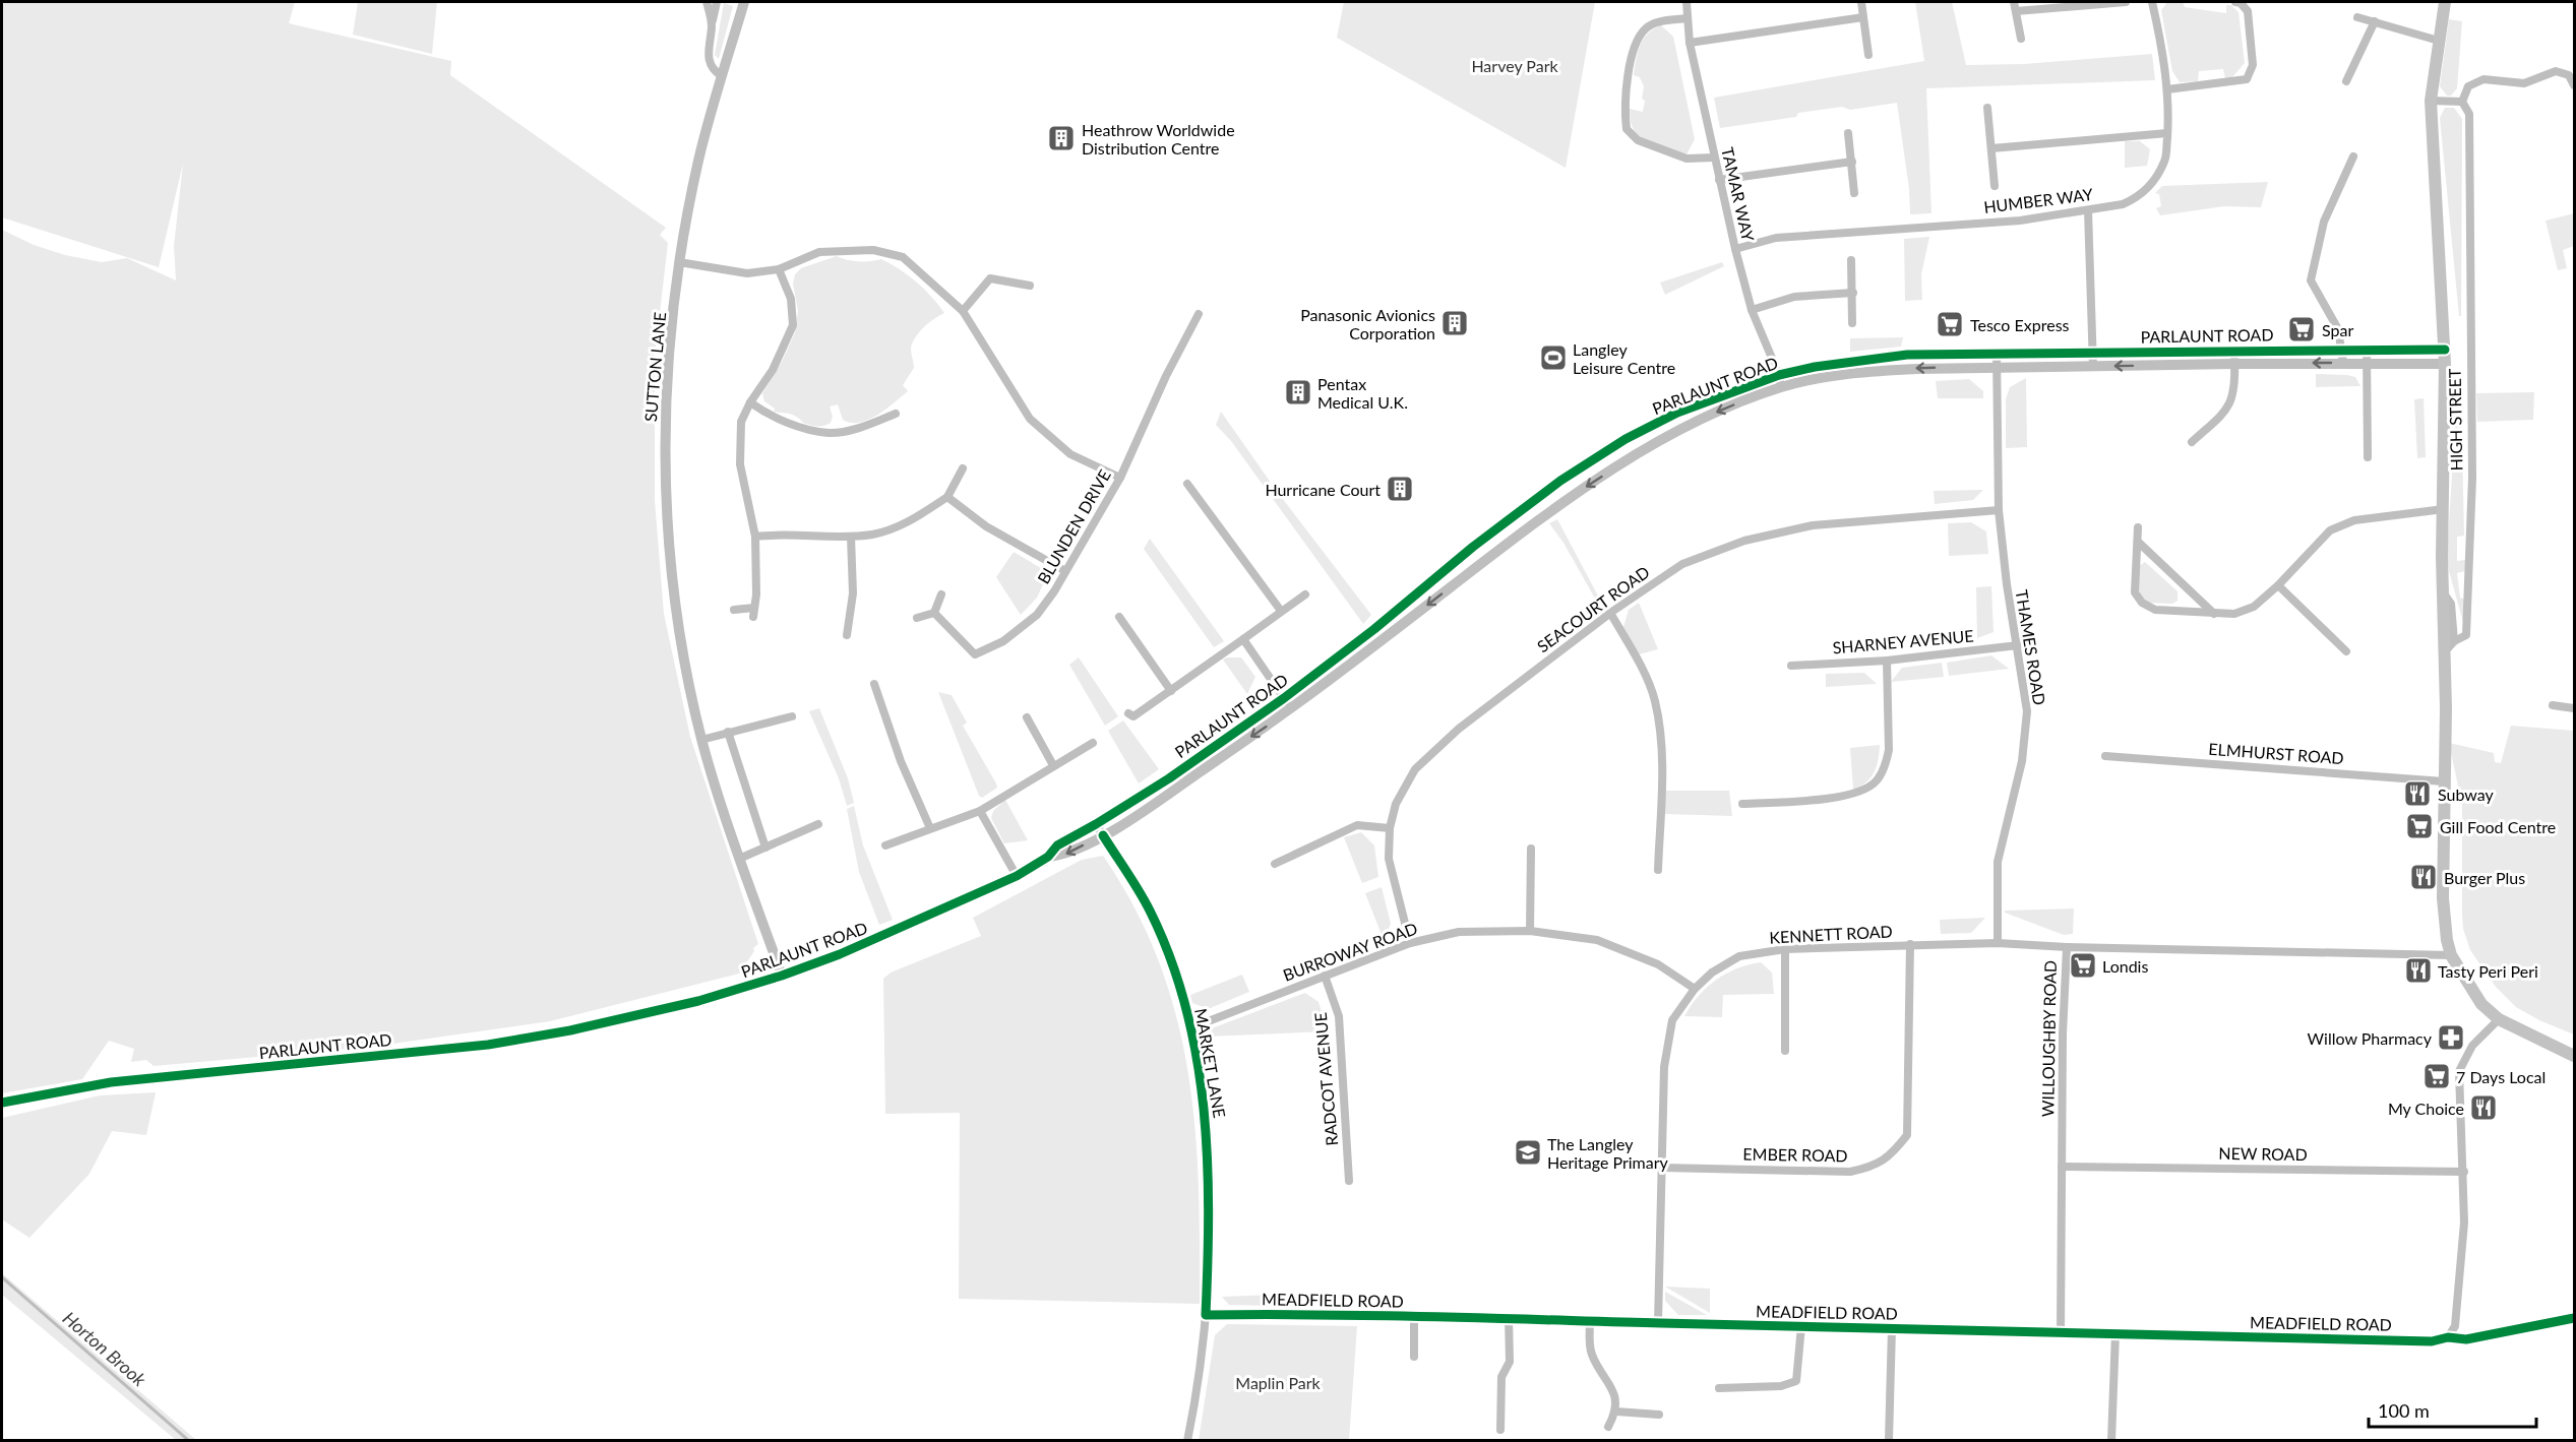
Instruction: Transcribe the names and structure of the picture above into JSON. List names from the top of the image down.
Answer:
{
  "streets": {
    "main road": ["HIGH STREET"],
    "street": [
      "TAMAR WAY",
      "HUMBER WAY",
      "PARLAUNT ROAD",
      "SUTTON LANE",
      "BLUNDEN DRIVE",
      "SEACOURT ROAD",
      "SHARNEY AVENUE",
      "THAMES ROAD",
      "ELMHURST ROAD",
      "KENNETT ROAD",
      "BURROWAY ROAD",
      "WILLOUGHBY ROAD",
      "MARKET LANE",
      "RADCOT AVENUE",
      "NEW ROAD",
      "EMBER ROAD",
      "MEADFIELD ROAD"
    ]
  },
  "crossings": [
    ["TAMAR WAY", "HUMBER WAY"],
    ["TAMAR WAY", "PARLAUNT ROAD"],
    ["PARLAUNT ROAD", "SUTTON LANE"],
    ["PARLAUNT ROAD", "HIGH STREET"],
    ["PARLAUNT ROAD", "THAMES ROAD"],
    ["PARLAUNT ROAD", "MARKET LANE"],
    ["HIGH STREET", "ELMHURST ROAD"],
    ["HIGH STREET", "WILLOUGHBY ROAD"],
    ["SEACOURT ROAD", "THAMES ROAD"],
    ["SEACOURT ROAD", "BURROWAY ROAD"],
    ["SHARNEY AVENUE", "THAMES ROAD"],
    ["THAMES ROAD", "KENNETT ROAD"],
    ["KENNETT ROAD", "BURROWAY ROAD"],
    ["KENNETT ROAD", "WILLOUGHBY ROAD"],
    ["KENNETT ROAD", "EMBER ROAD"],
    ["KENNETT ROAD", "MEADFIELD ROAD"],
    ["BURROWAY ROAD", "MARKET LANE"],
    ["BURROWAY ROAD", "RADCOT AVENUE"],
    ["WILLOUGHBY ROAD", "NEW ROAD"],
    ["WILLOUGHBY ROAD", "MEADFIELD ROAD"],
    ["MARKET LANE", "MEADFIELD ROAD"]
  ],
  "water": ["Horton Brook"],
  "parks": ["Harvey Park", "Maplin Park"],
  "places": {
    "building": [
      "Heathrow Worldwide Distribution Centre",
      "Panasonic Avionics Corporation",
      "Pentax Medical U.K.",
      "Hurricane Court"
    ],
    "supermarket": [
      "Tesco Express",
      "Spar",
      "Gill Food Centre",
      "Londis",
      "7 Days Local"
    ],
    "sports": ["Langley Leisure Centre"],
    "restaurant": [
      "Subway",
      "Burger Plus",
      "Tasty Peri Peri",
      "My Choice"
    ],
    "pharmacy": ["Willow Pharmacy"],
    "school or university": ["The Langley Heritage Primary"]
  },
  "scale_bar": "100 m"
}
